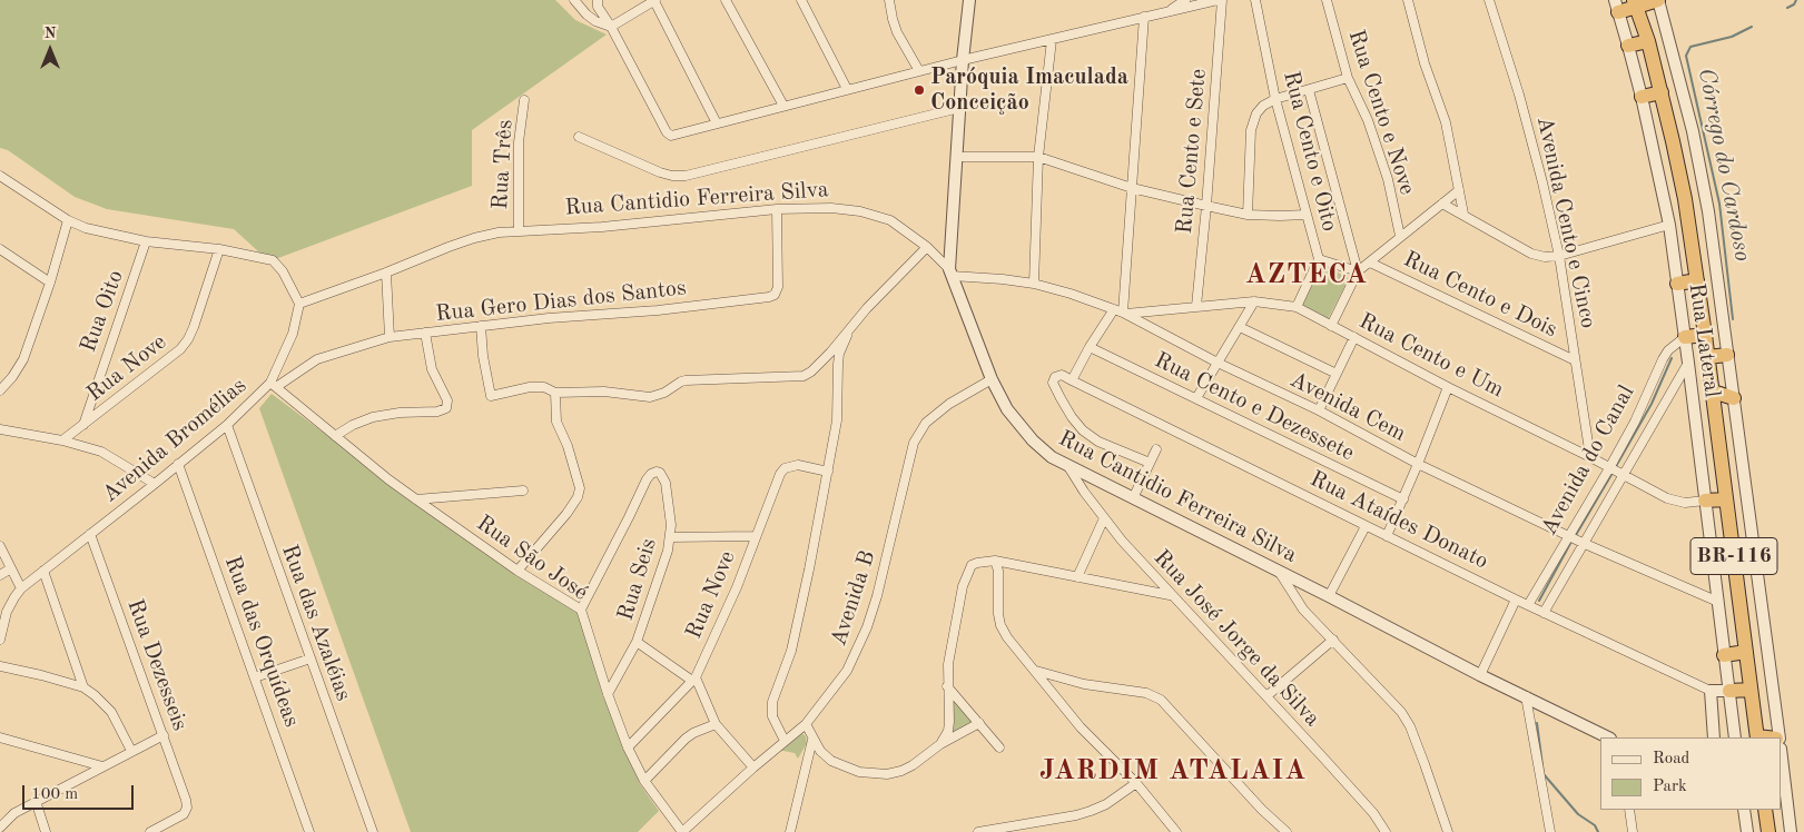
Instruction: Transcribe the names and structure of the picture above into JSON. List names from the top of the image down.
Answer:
{
  "streets": {
    "highway": ["BR-116"],
    "street": [
      "Rua Cento e Nove",
      "Rua Cento e Sete",
      "Rua Cento e Oito",
      "Rua Três",
      "Rua Cantidio Ferreira Silva",
      "Avenida Cento e Cinco",
      "Rua Cento e Dois",
      "Rua Gero Dias dos Santos",
      "Rua Oito",
      "Rua Lateral",
      "Rua Cento e Um",
      "Rua Nove",
      "Rua Cento e Dezessete",
      "Avenida Cem",
      "Avenida Bromélias",
      "Avenida do Canal",
      "Rua Ataídes Donato",
      "Rua São José",
      "Rua Seis",
      "Avenida B",
      "Rua das Azaléias",
      "Rua José Jorge da Silva",
      "Rua das Orquídeas",
      "Rua Dezesseis"
    ]
  },
  "crossings": [
    ["Rua Cento e Sete", "Rua Cento e Um"],
    ["Rua Cento e Oito", "Rua Cento e Um"],
    ["Rua Três", "Rua Cantidio Ferreira Silva"],
    ["Rua Cantidio Ferreira Silva", "Rua Gero Dias dos Santos"],
    ["Rua Cantidio Ferreira Silva", "Avenida Cem"],
    ["Rua Cantidio Ferreira Silva", "Avenida Bromélias"],
    ["Rua Cantidio Ferreira Silva", "Avenida B"],
    ["Rua Cantidio Ferreira Silva", "Rua José Jorge da Silva"],
    ["Avenida Cento e Cinco", "Rua Cento e Dois"],
    ["Avenida Cento e Cinco", "Rua Cento e Um"],
    ["Rua Gero Dias dos Santos", "Avenida Bromélias"],
    ["Rua Gero Dias dos Santos", "Rua São José"],
    ["Rua Oito", "Rua Nove"],
    ["Rua Lateral", "Rua Cento e Um"],
    ["Rua Lateral", "Avenida Cem"],
    ["Rua Lateral", "Avenida do Canal"],
    ["Rua Lateral", "Rua Ataídes Donato"],
    ["Rua Cento e Um", "Avenida Cem"],
    ["Rua Cento e Um", "Avenida do Canal"],
    ["Rua Nove", "Rua São José"],
    ["Avenida Cem", "Avenida do Canal"],
    ["Avenida Bromélias", "Rua São José"],
    ["Avenida Bromélias", "Rua das Azaléias"],
    ["Avenida Bromélias", "Rua das Orquídeas"],
    ["Avenida Bromélias", "Rua Dezesseis"],
    ["Avenida do Canal", "Rua Ataídes Donato"],
    ["Rua São José", "Rua Seis"],
    ["Rua São José", "Avenida B"]
  ],
  "districts": ["AZTECA", "JARDIM ATALAIA"],
  "water": ["Córrego do Cardoso"],
  "places": ["Paróquia Imaculada Conceição"],
  "legend": ["Road", "Park"],
  "scale_bar": "100 m",
  "north": "top"
}
